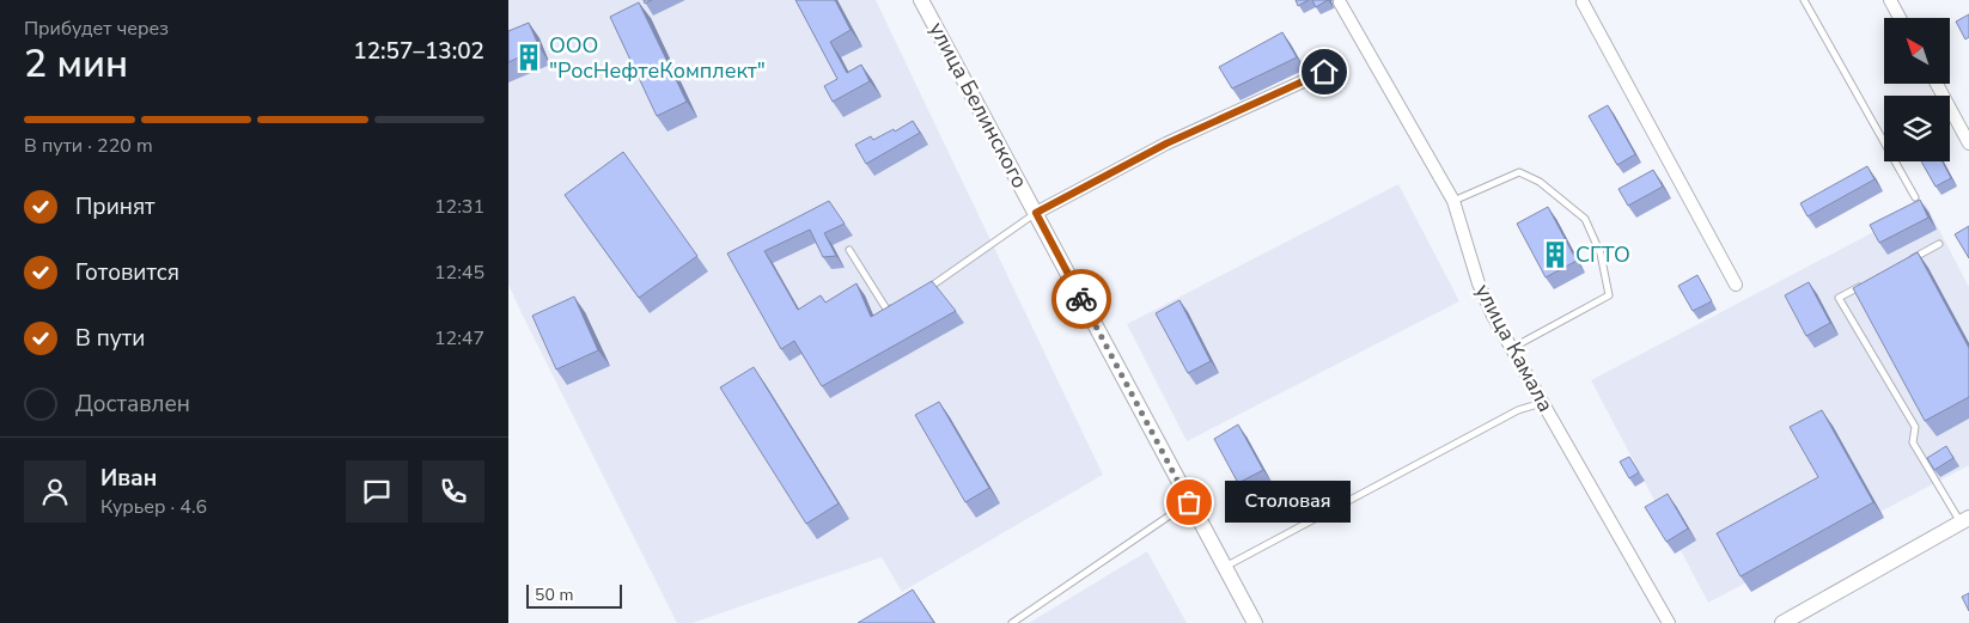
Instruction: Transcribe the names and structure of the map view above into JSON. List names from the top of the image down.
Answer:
{
  "streets": {
    "street": ["улица Белинского", "улица Камала"]
  },
  "places": {
    "building": ["ООО \"РосНефтеКомплект\"", "СГТО"],
    "other": ["Столовая"]
  },
  "scale_bar": "50 m",
  "north": "top left",
  "page": {
    "heading": ["2 мин", "Прибудет через", "12:57–13:02"],
    "panel": ["Иван", "Курьер · 4.6"],
    "bar": "В пути · 220 m",
    "list": [
      ["Принят", "12:31"],
      ["Готовится", "12:45"],
      ["В пути", "12:47"],
      "Доставлен"
    ],
    "bubble": "Столовая",
    "scale": "50 m"
  }
}
